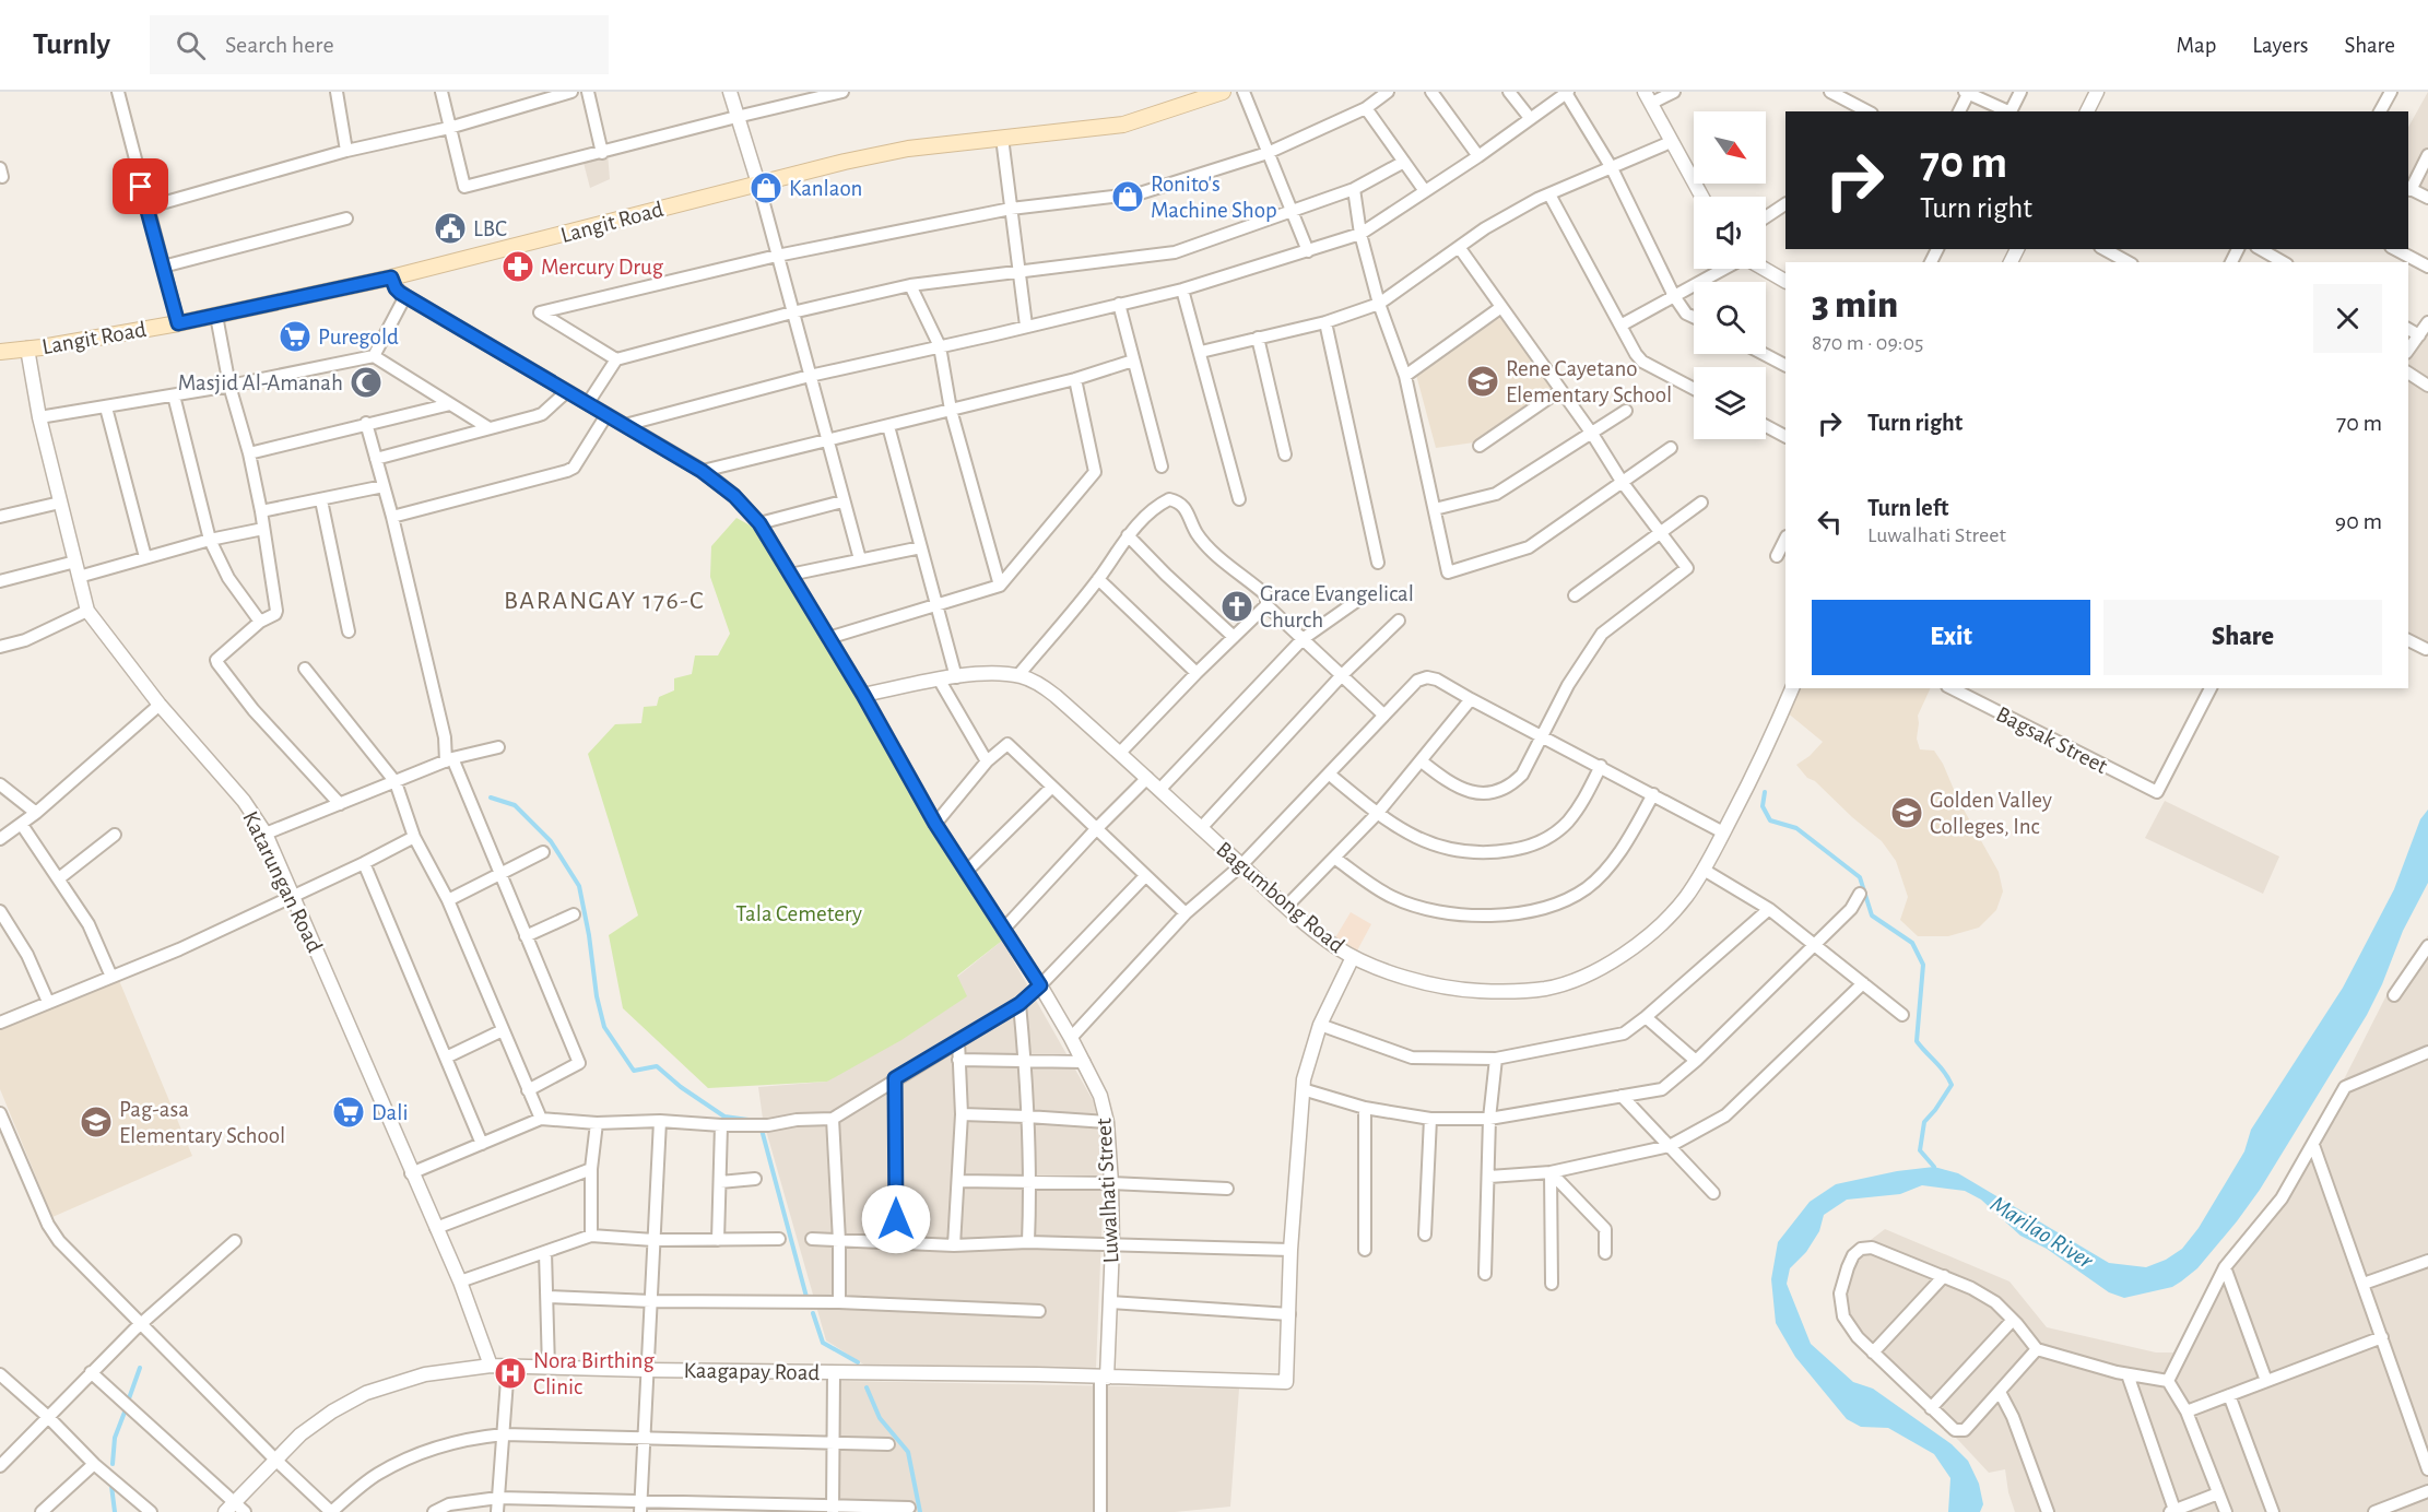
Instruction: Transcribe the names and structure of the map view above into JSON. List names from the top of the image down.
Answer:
{
  "streets": {
    "main road": ["Langit Road"],
    "street": [
      "Bagsak Street",
      "Katarungan Road",
      "Bagumbong Road",
      "Luwalhati Street",
      "Kaagapay Road"
    ]
  },
  "crossings": [
    ["Langit Road", "Katarungan Road"],
    ["Langit Road", "Luwalhati Street"],
    ["Katarungan Road", "Kaagapay Road"],
    ["Bagumbong Road", "Luwalhati Street"],
    ["Luwalhati Street", "Kaagapay Road"]
  ],
  "districts": ["BARANGAY 176-C"],
  "water": ["Marilao River"],
  "parks": ["Tala Cemetery"],
  "places": {
    "shop": ["Kanlaon", "Ronito's Machine Shop"],
    "public building": ["LBC"],
    "pharmacy": ["Mercury Drug"],
    "supermarket": ["Puregold", "Dali"],
    "school or university": ["Rene Cayetano Elementary School", "Golden Valley Colleges, Inc", "Pag-asa Elementary School"],
    "mosque": ["Masjid Al-Amanah"],
    "church": ["Grace Evangelical Church"],
    "hospital": ["Nora Birthing Clinic"]
  },
  "north": "bottom right",
  "page": {
    "header": "Turnly",
    "search": "Search here",
    "nav": ["Map", "Layers", "Share"],
    "turn": ["70 m", "Turn right"],
    "heading": ["3 min", "870 m · 09:05"],
    "list": [
      {
        "name": "Turn right",
        "value": "70 m"
      },
      {
        "name": "Turn left",
        "note": "Luwalhati Street",
        "value": "90 m"
      }
    ],
    "buttons": ["Exit", "Share"]
  }
}
